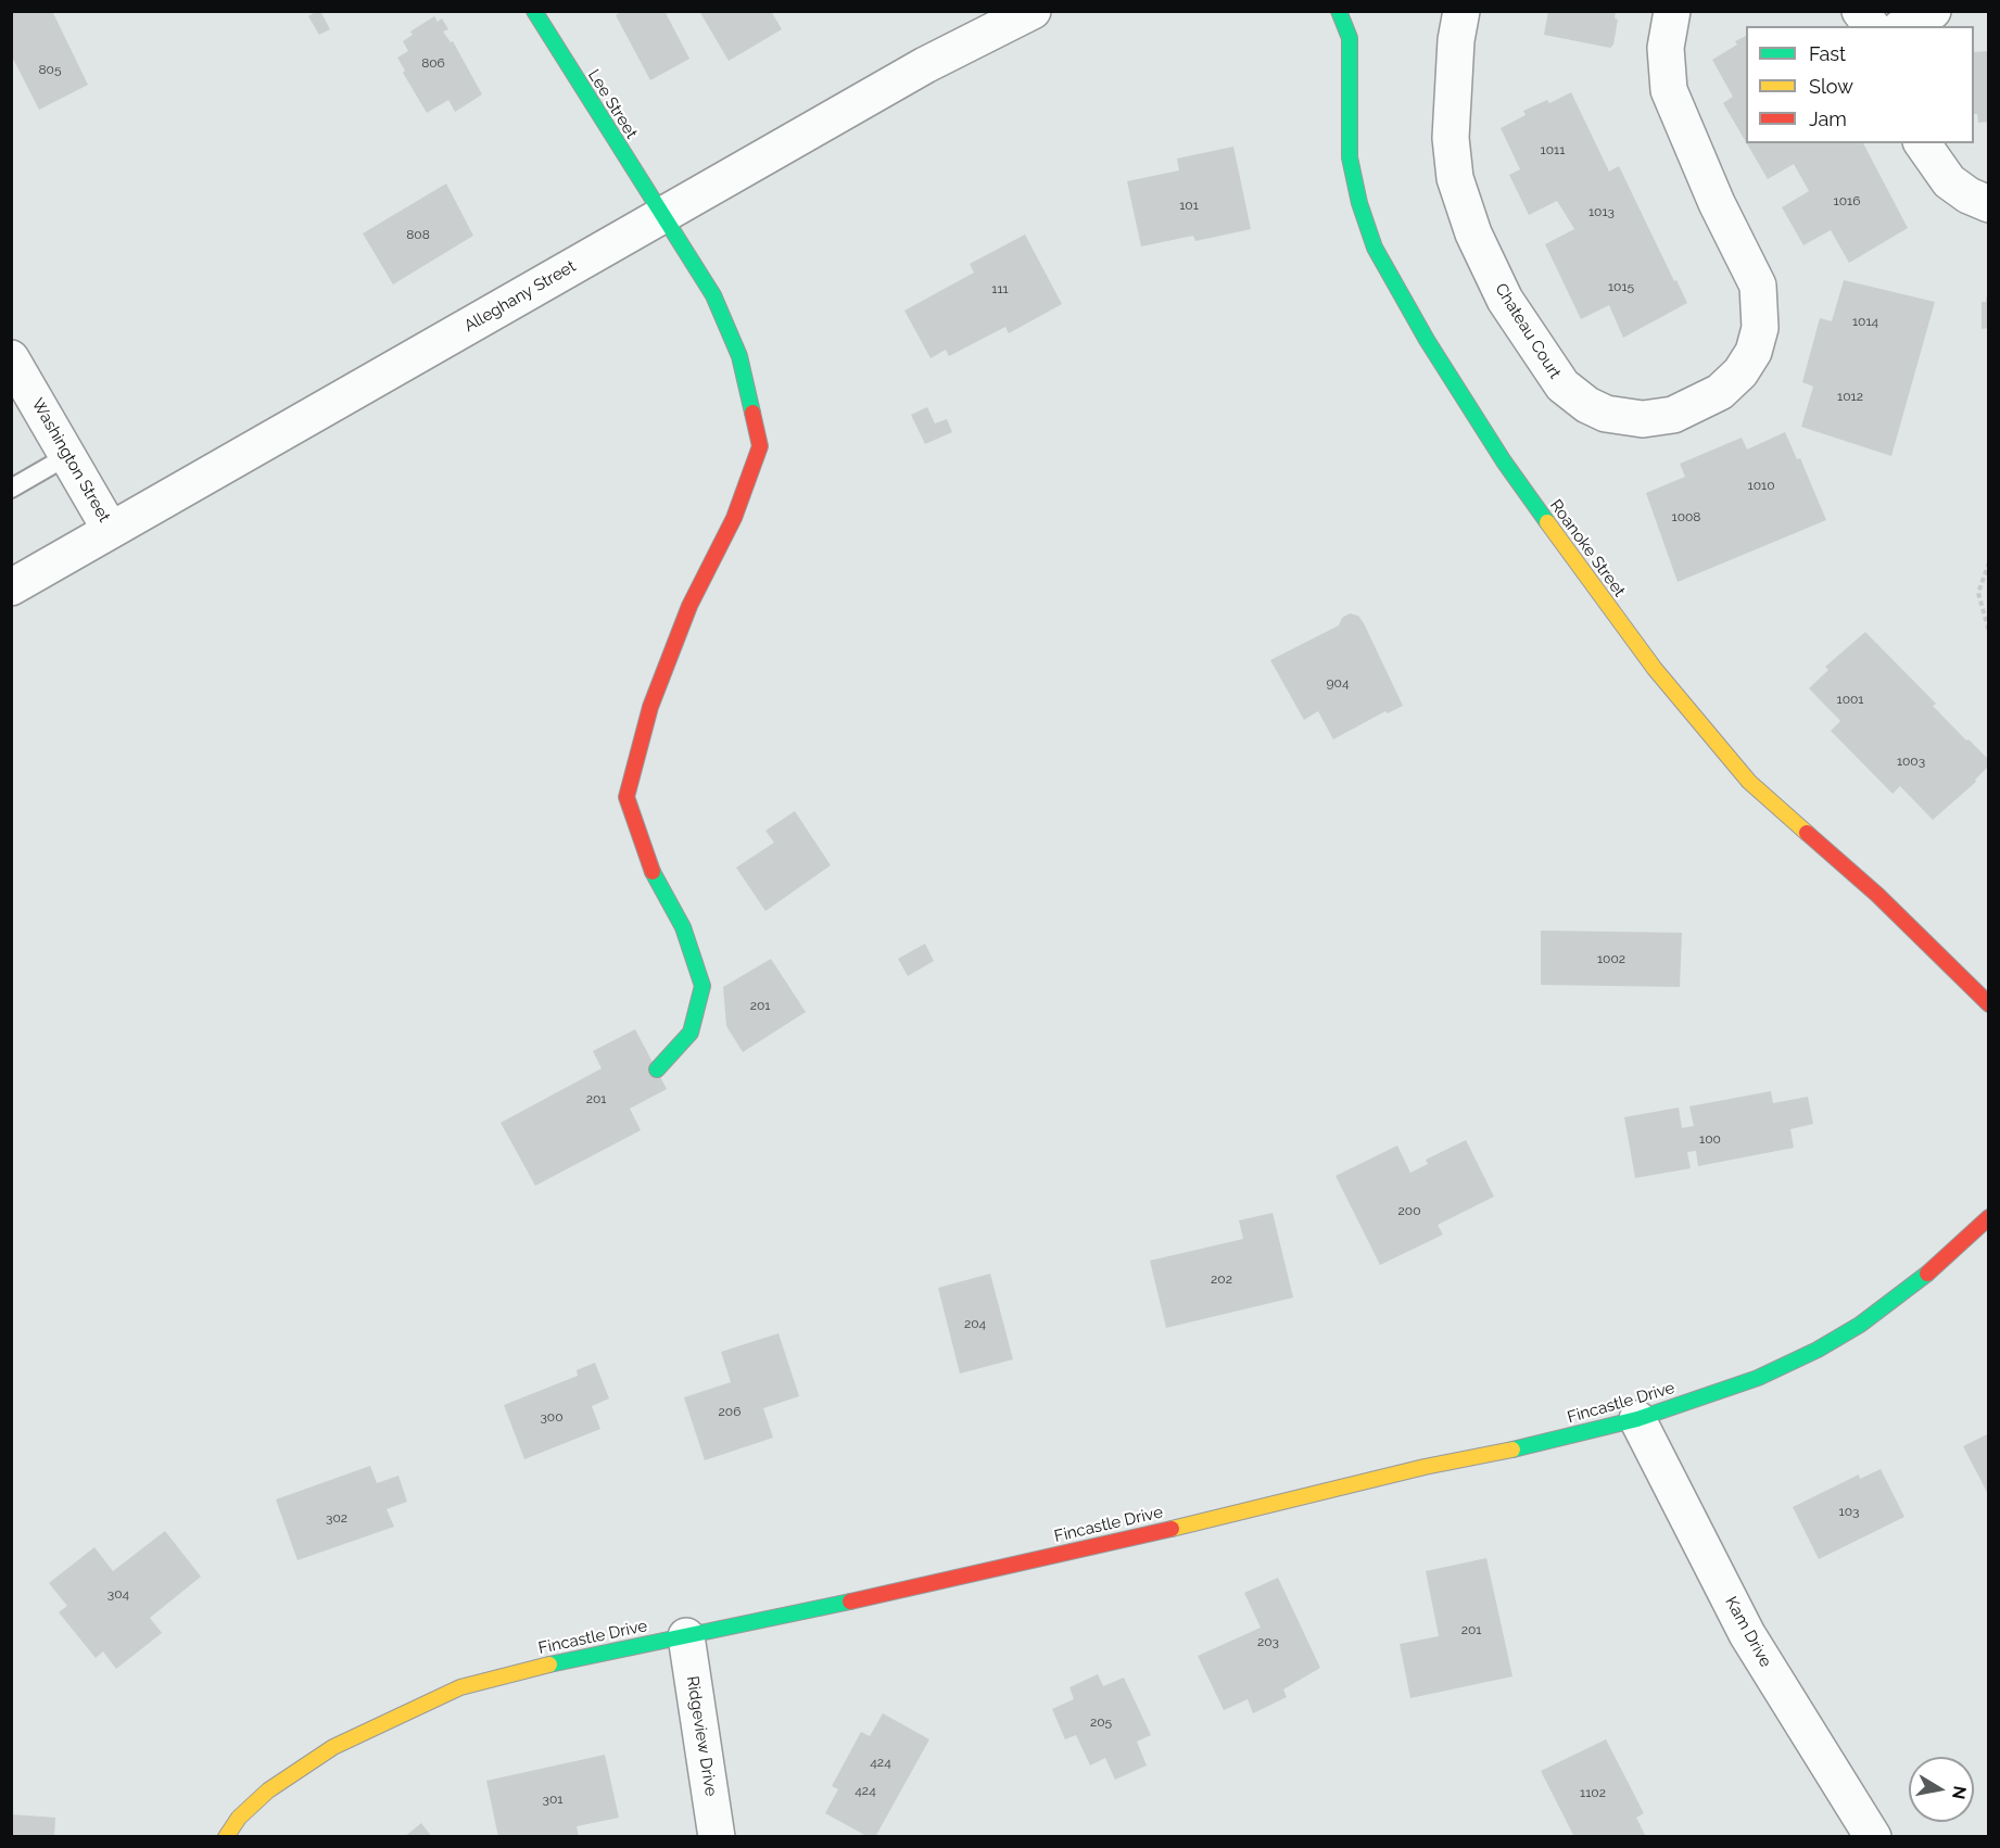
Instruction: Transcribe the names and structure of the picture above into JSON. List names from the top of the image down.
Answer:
{
  "streets": {
    "street": [
      "Lee Street",
      "Alleghany Street",
      "Chateau Court",
      "Washington Street",
      "Roanoke Street",
      "Fincastle Drive",
      "Kam Drive",
      "Ridgeview Drive"
    ]
  },
  "crossings": [
    ["Lee Street", "Alleghany Street"],
    ["Alleghany Street", "Washington Street"],
    ["Fincastle Drive", "Kam Drive"],
    ["Fincastle Drive", "Ridgeview Drive"]
  ],
  "house_numbers": [
    "806",
    "805",
    "1011",
    "1016",
    "101",
    "1013",
    "808",
    "1015",
    "111",
    "1014",
    "1012",
    "1010",
    "1008",
    "904",
    "1001",
    "1003",
    "1002",
    "201",
    "201",
    "100",
    "200",
    "202",
    "204",
    "206",
    "300",
    "103",
    "302",
    "304",
    "201",
    "203",
    "205",
    "424",
    "424",
    "1102",
    "301"
  ],
  "legend": ["Fast", "Slow", "Jam"],
  "north": "right"
}
